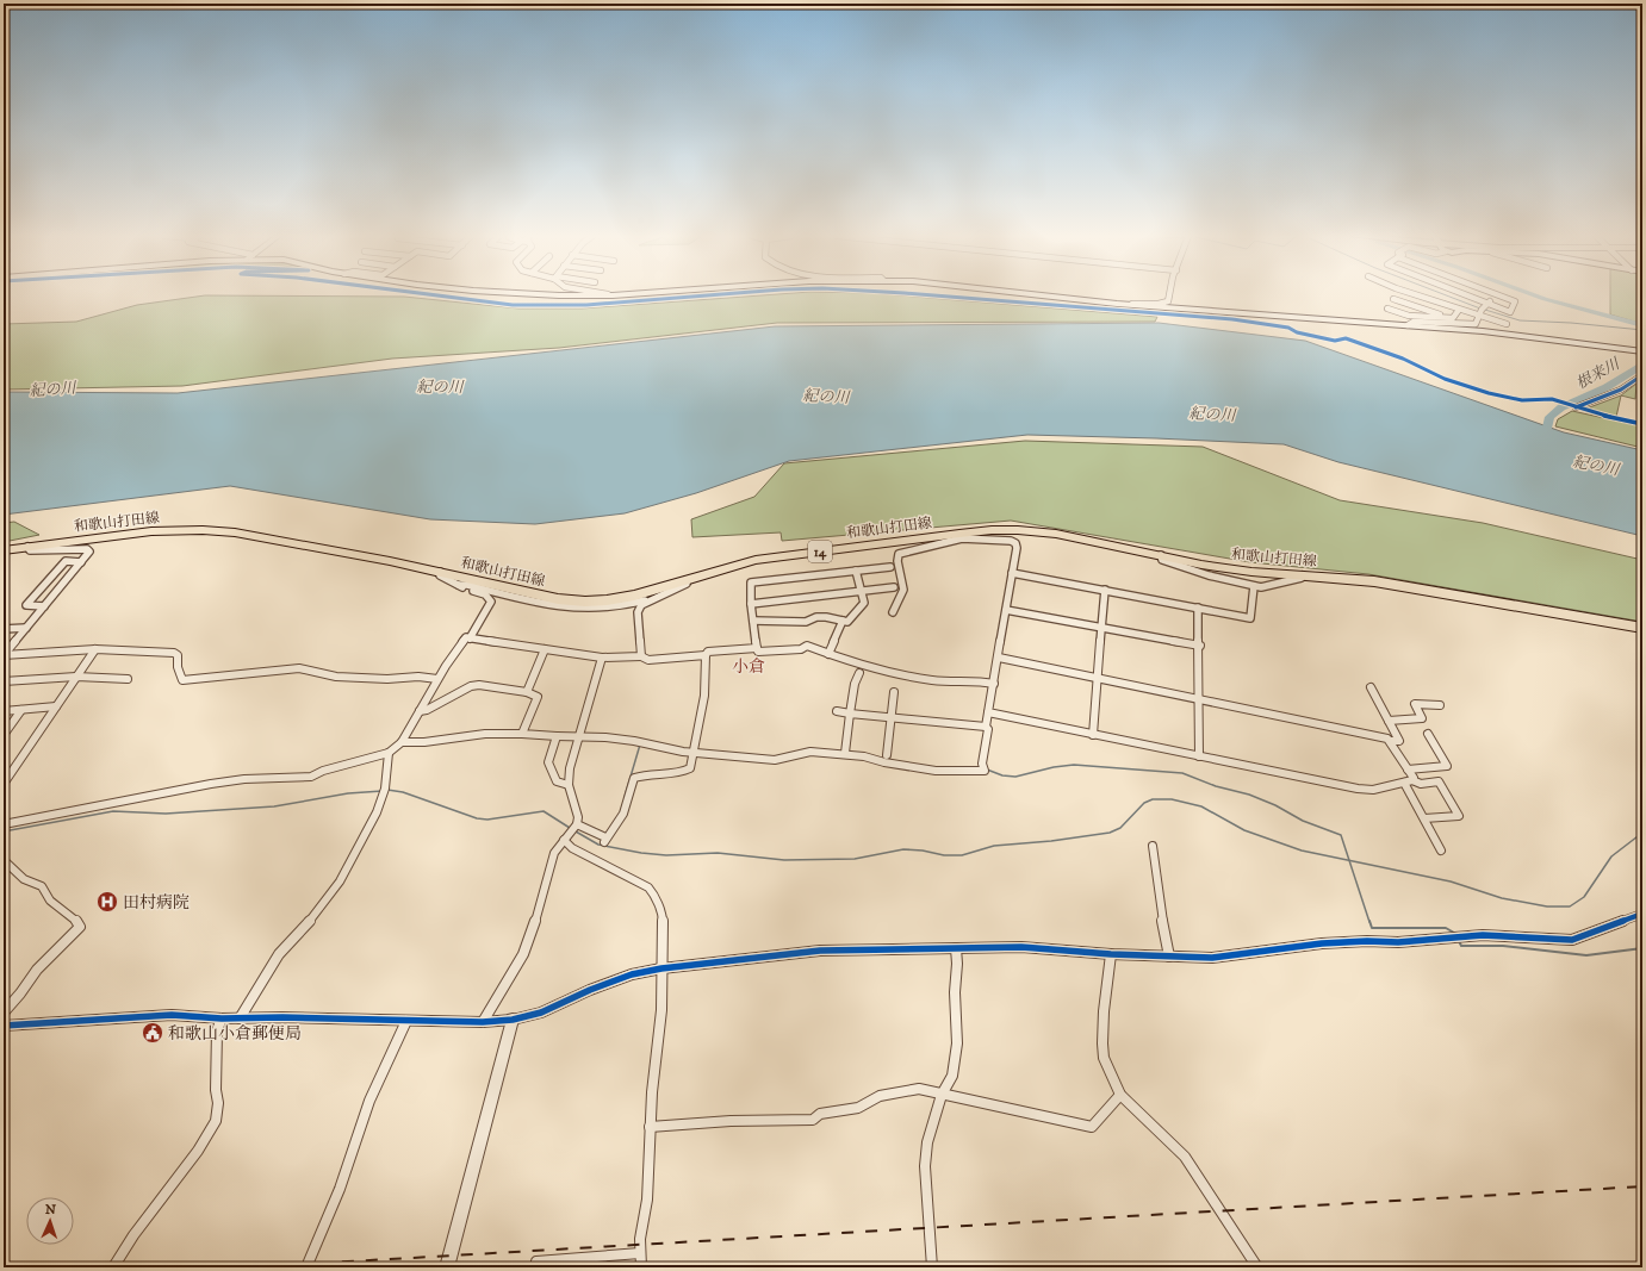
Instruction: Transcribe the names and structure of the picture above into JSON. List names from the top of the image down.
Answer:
{
  "streets": {
    "main road": ["和歌山打田線", "14"]
  },
  "districts": ["小倉"],
  "water": ["根来川", "紀の川"],
  "places": {
    "hospital": ["田村病院"],
    "public building": ["和歌山小倉郵便局"]
  },
  "north": "top"
}
